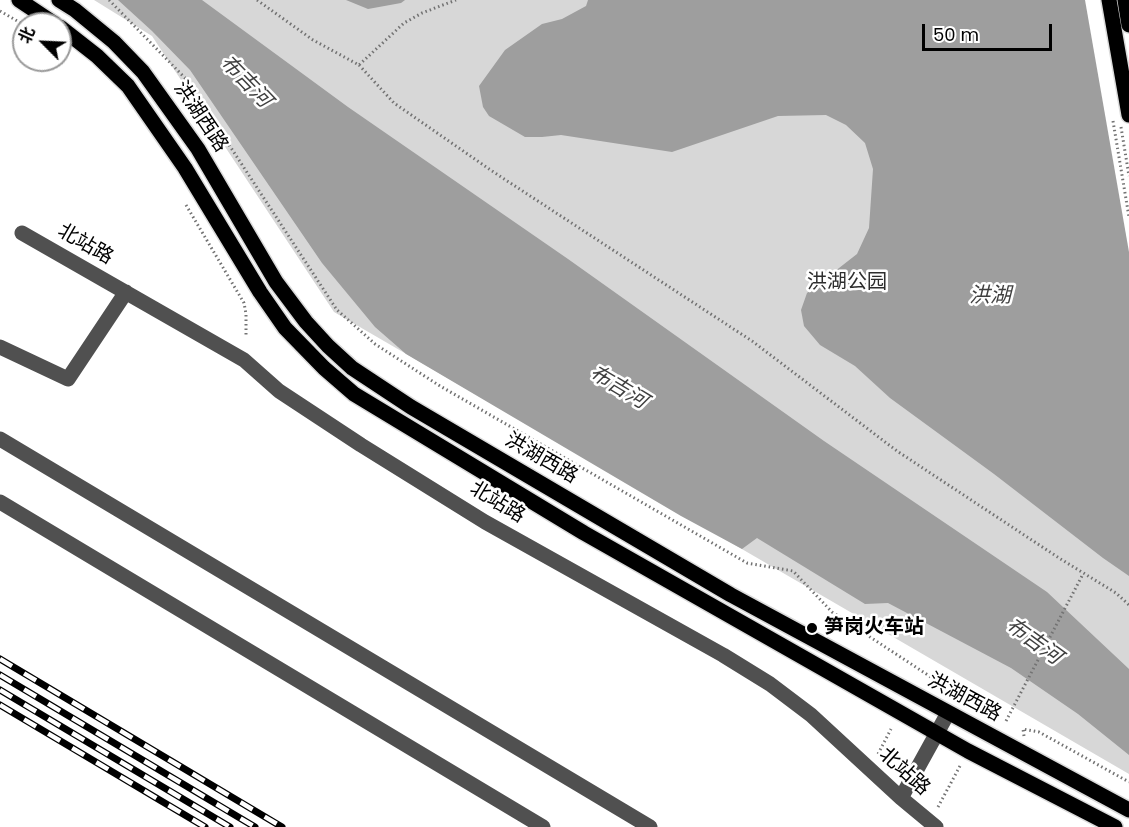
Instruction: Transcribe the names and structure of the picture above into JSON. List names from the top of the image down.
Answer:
{
  "streets": {
    "main road": ["洪湖西路"],
    "street": ["北站路"]
  },
  "water": ["布吉河", "洪湖"],
  "parks": ["洪湖公园"],
  "places": ["笋岗火车站"],
  "scale_bar": "50 m",
  "north": "top left"
}
